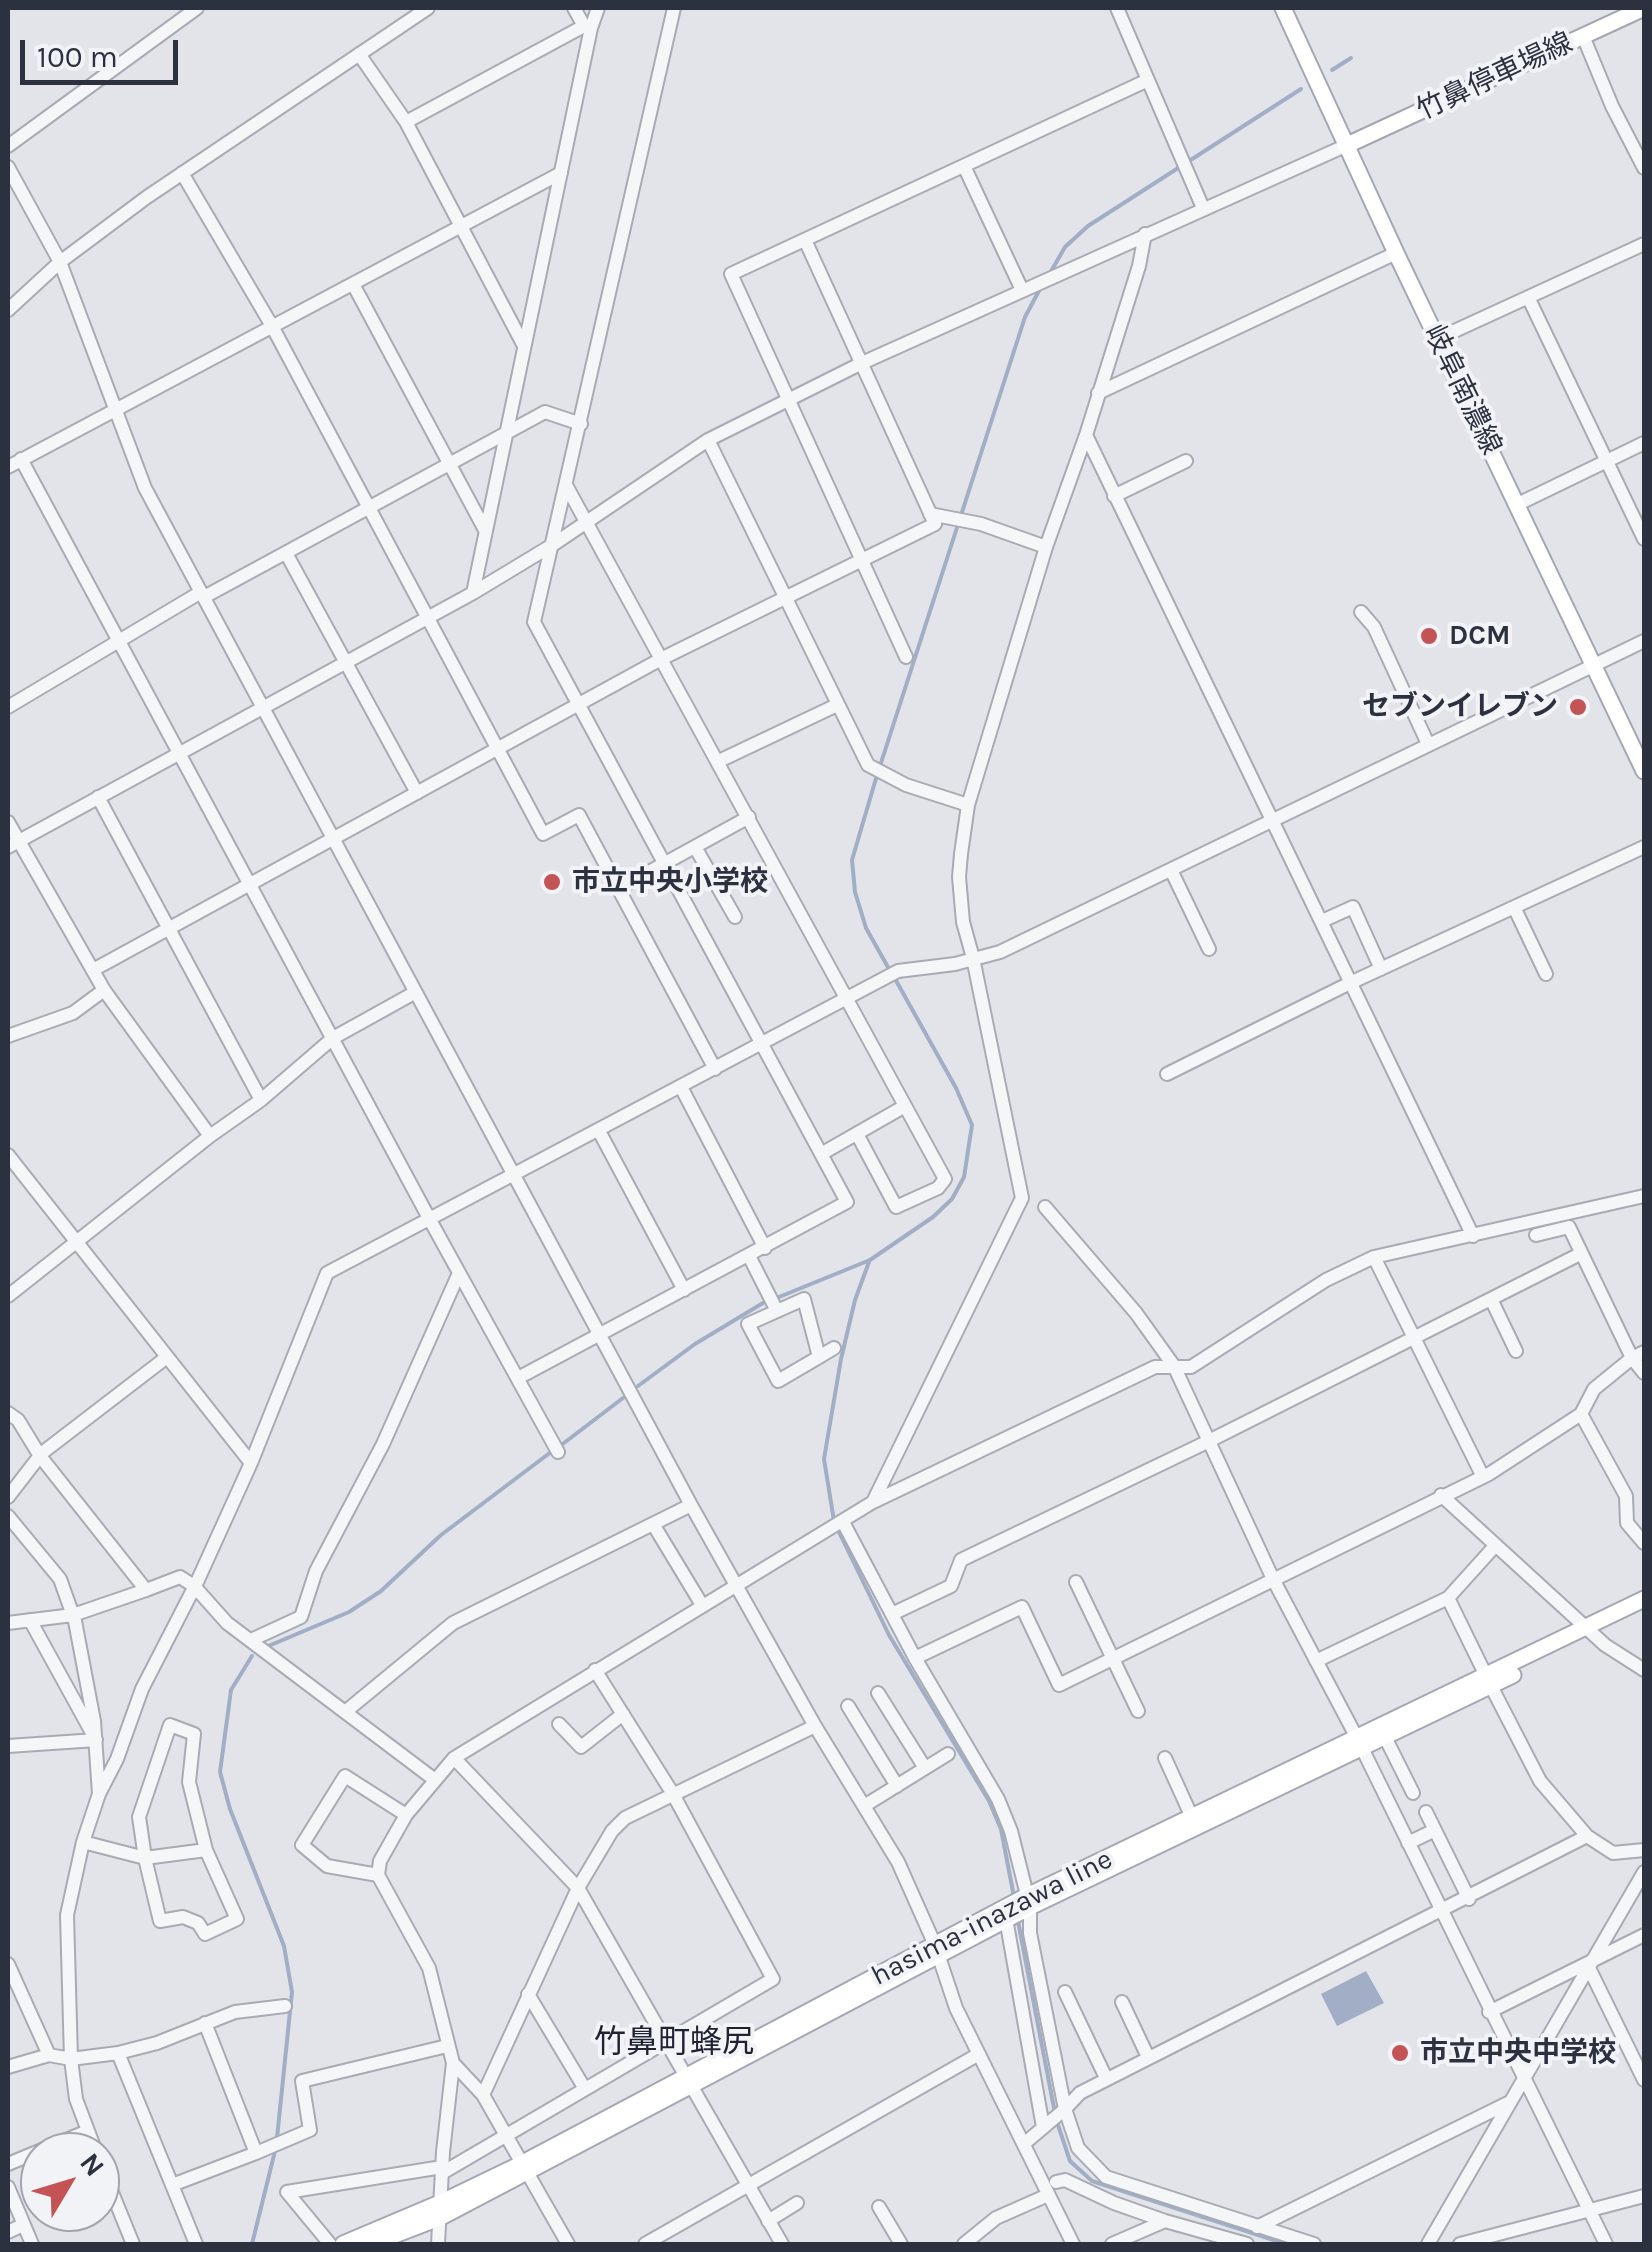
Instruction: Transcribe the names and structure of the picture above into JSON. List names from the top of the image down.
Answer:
{
  "streets": {
    "main road": ["竹鼻停車場線", "岐阜南濃線", "hasima-inazawa line"]
  },
  "crossings": [
    ["竹鼻停車場線", "岐阜南濃線"]
  ],
  "districts": ["竹鼻町蜂尻"],
  "places": [
    "DCM",
    "セブンイレブン",
    "市立中央小学校",
    "市立中央中学校"
  ],
  "scale_bar": "100 m",
  "north": "top right"
}
